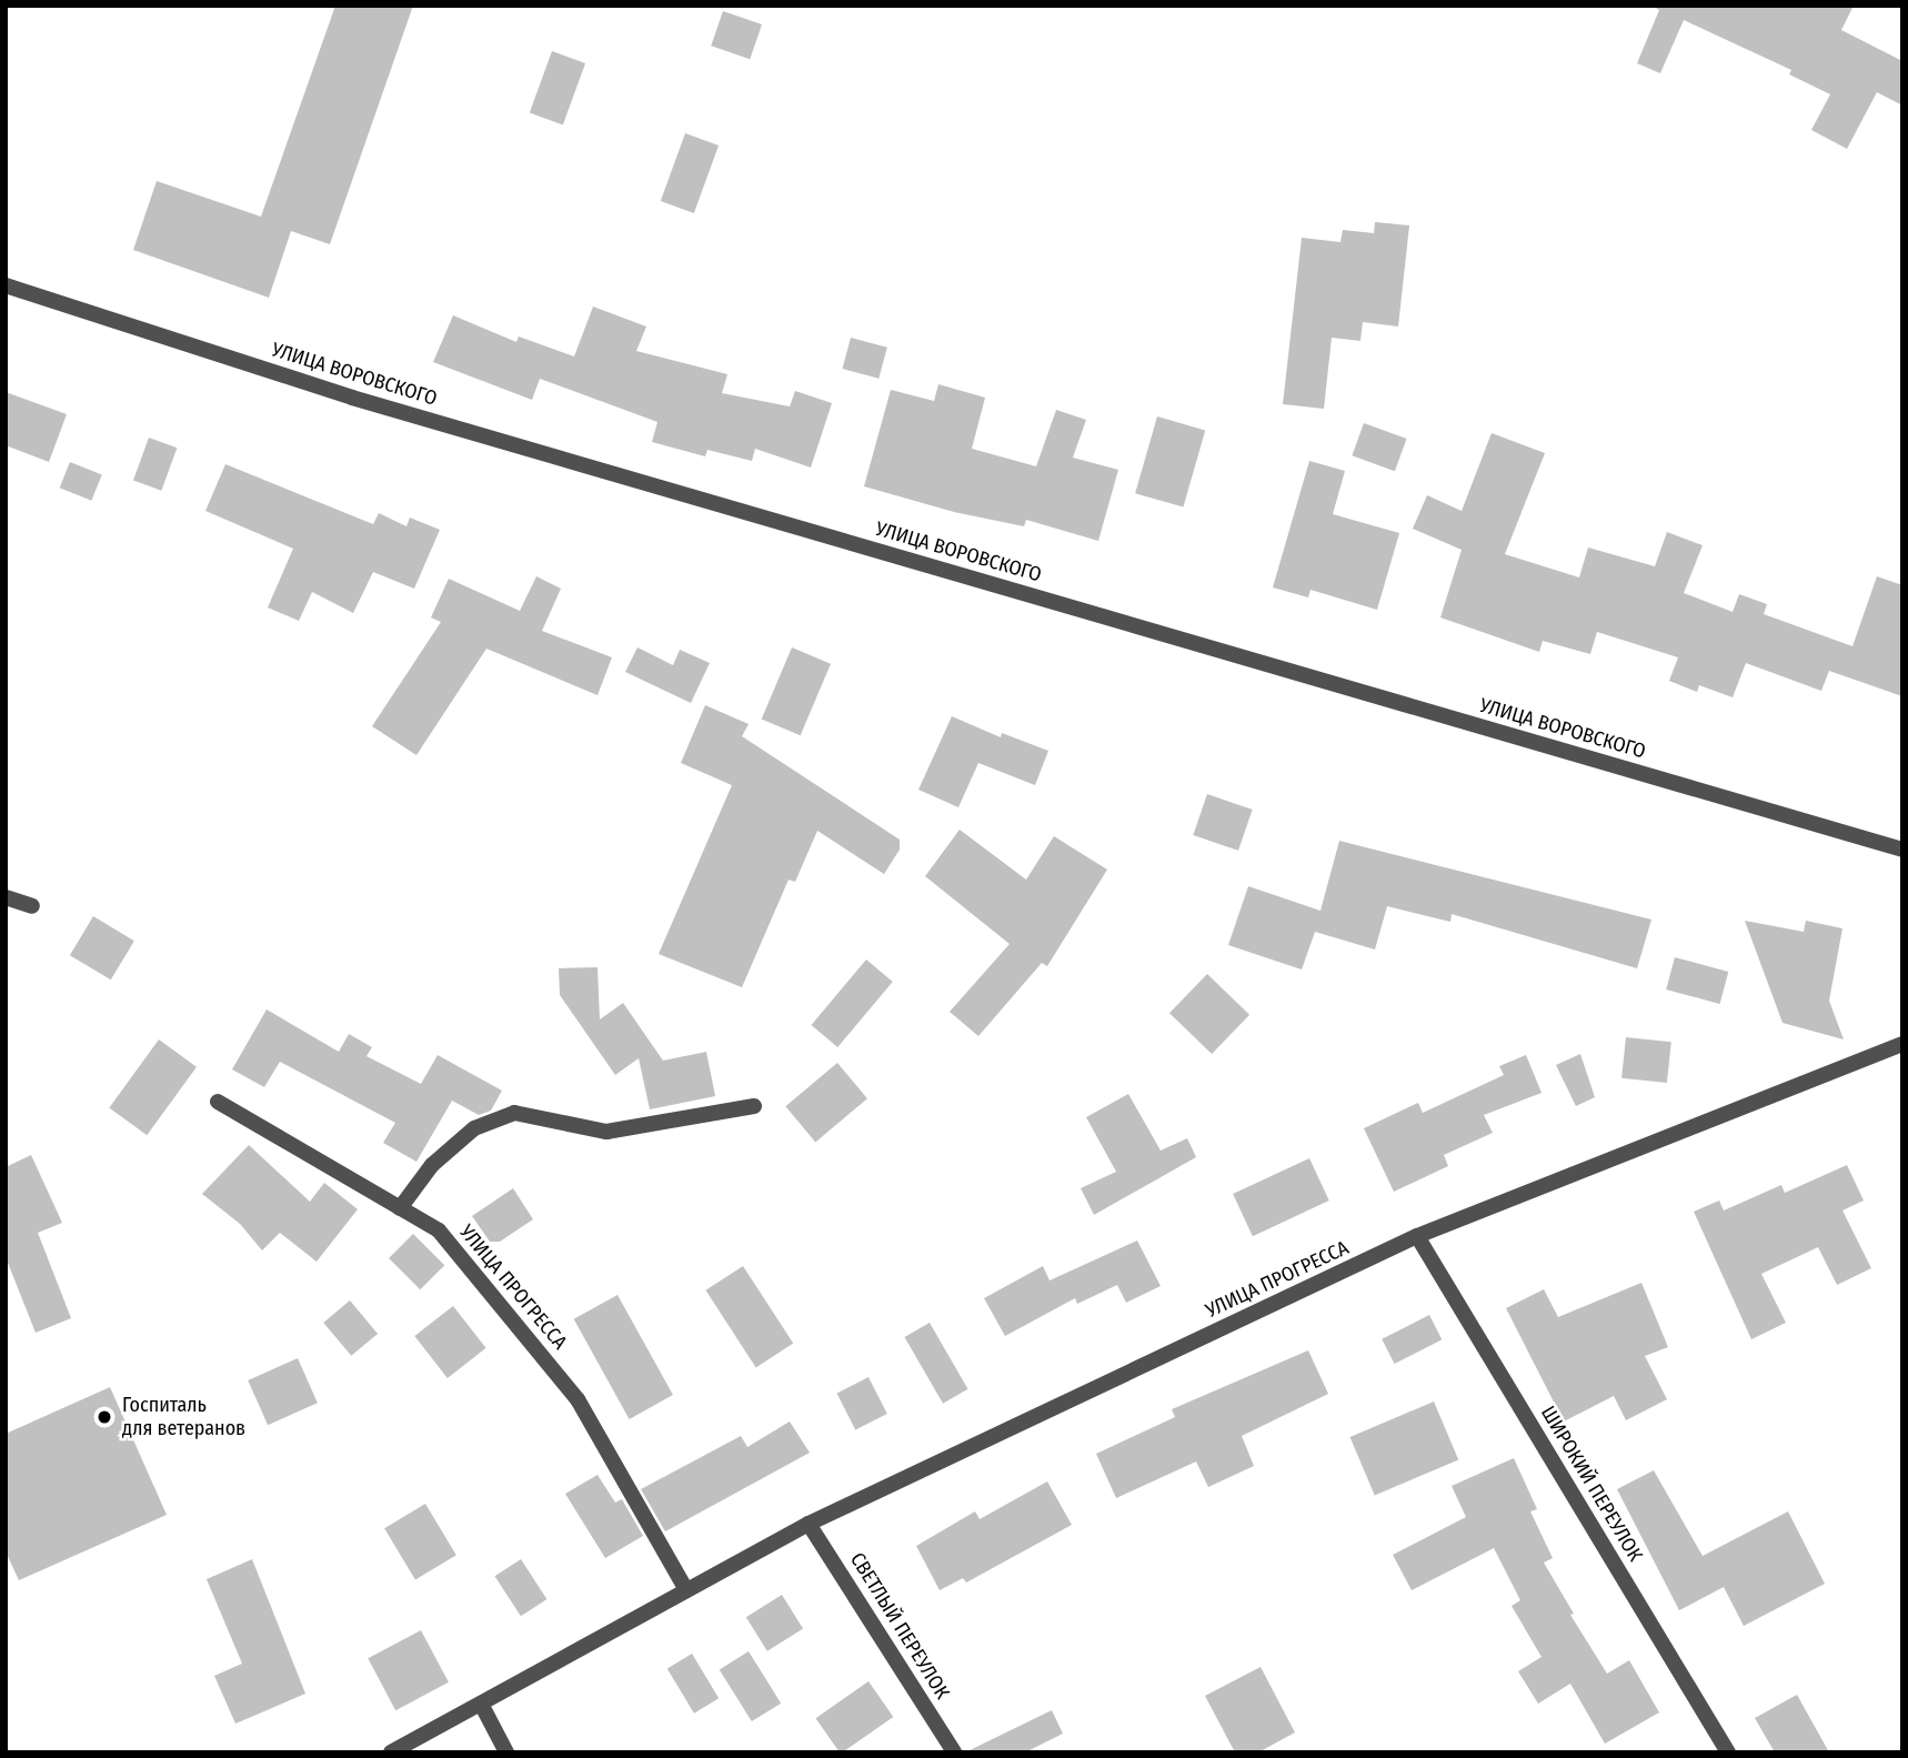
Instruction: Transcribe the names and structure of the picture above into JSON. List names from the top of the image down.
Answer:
{
  "streets": {
    "street": [
      "УЛИЦА ВОРОВСКОГО",
      "УЛИЦА ПРОГРЕССА",
      "ШИРОКИЙ ПЕРЕУЛОК",
      "СВЕТЛЫЙ ПЕРЕУЛОК"
    ]
  },
  "crossings": [
    ["УЛИЦА ПРОГРЕССА", "ШИРОКИЙ ПЕРЕУЛОК"],
    ["УЛИЦА ПРОГРЕССА", "СВЕТЛЫЙ ПЕРЕУЛОК"]
  ],
  "places": ["Госпиталь для ветеранов"]
}
